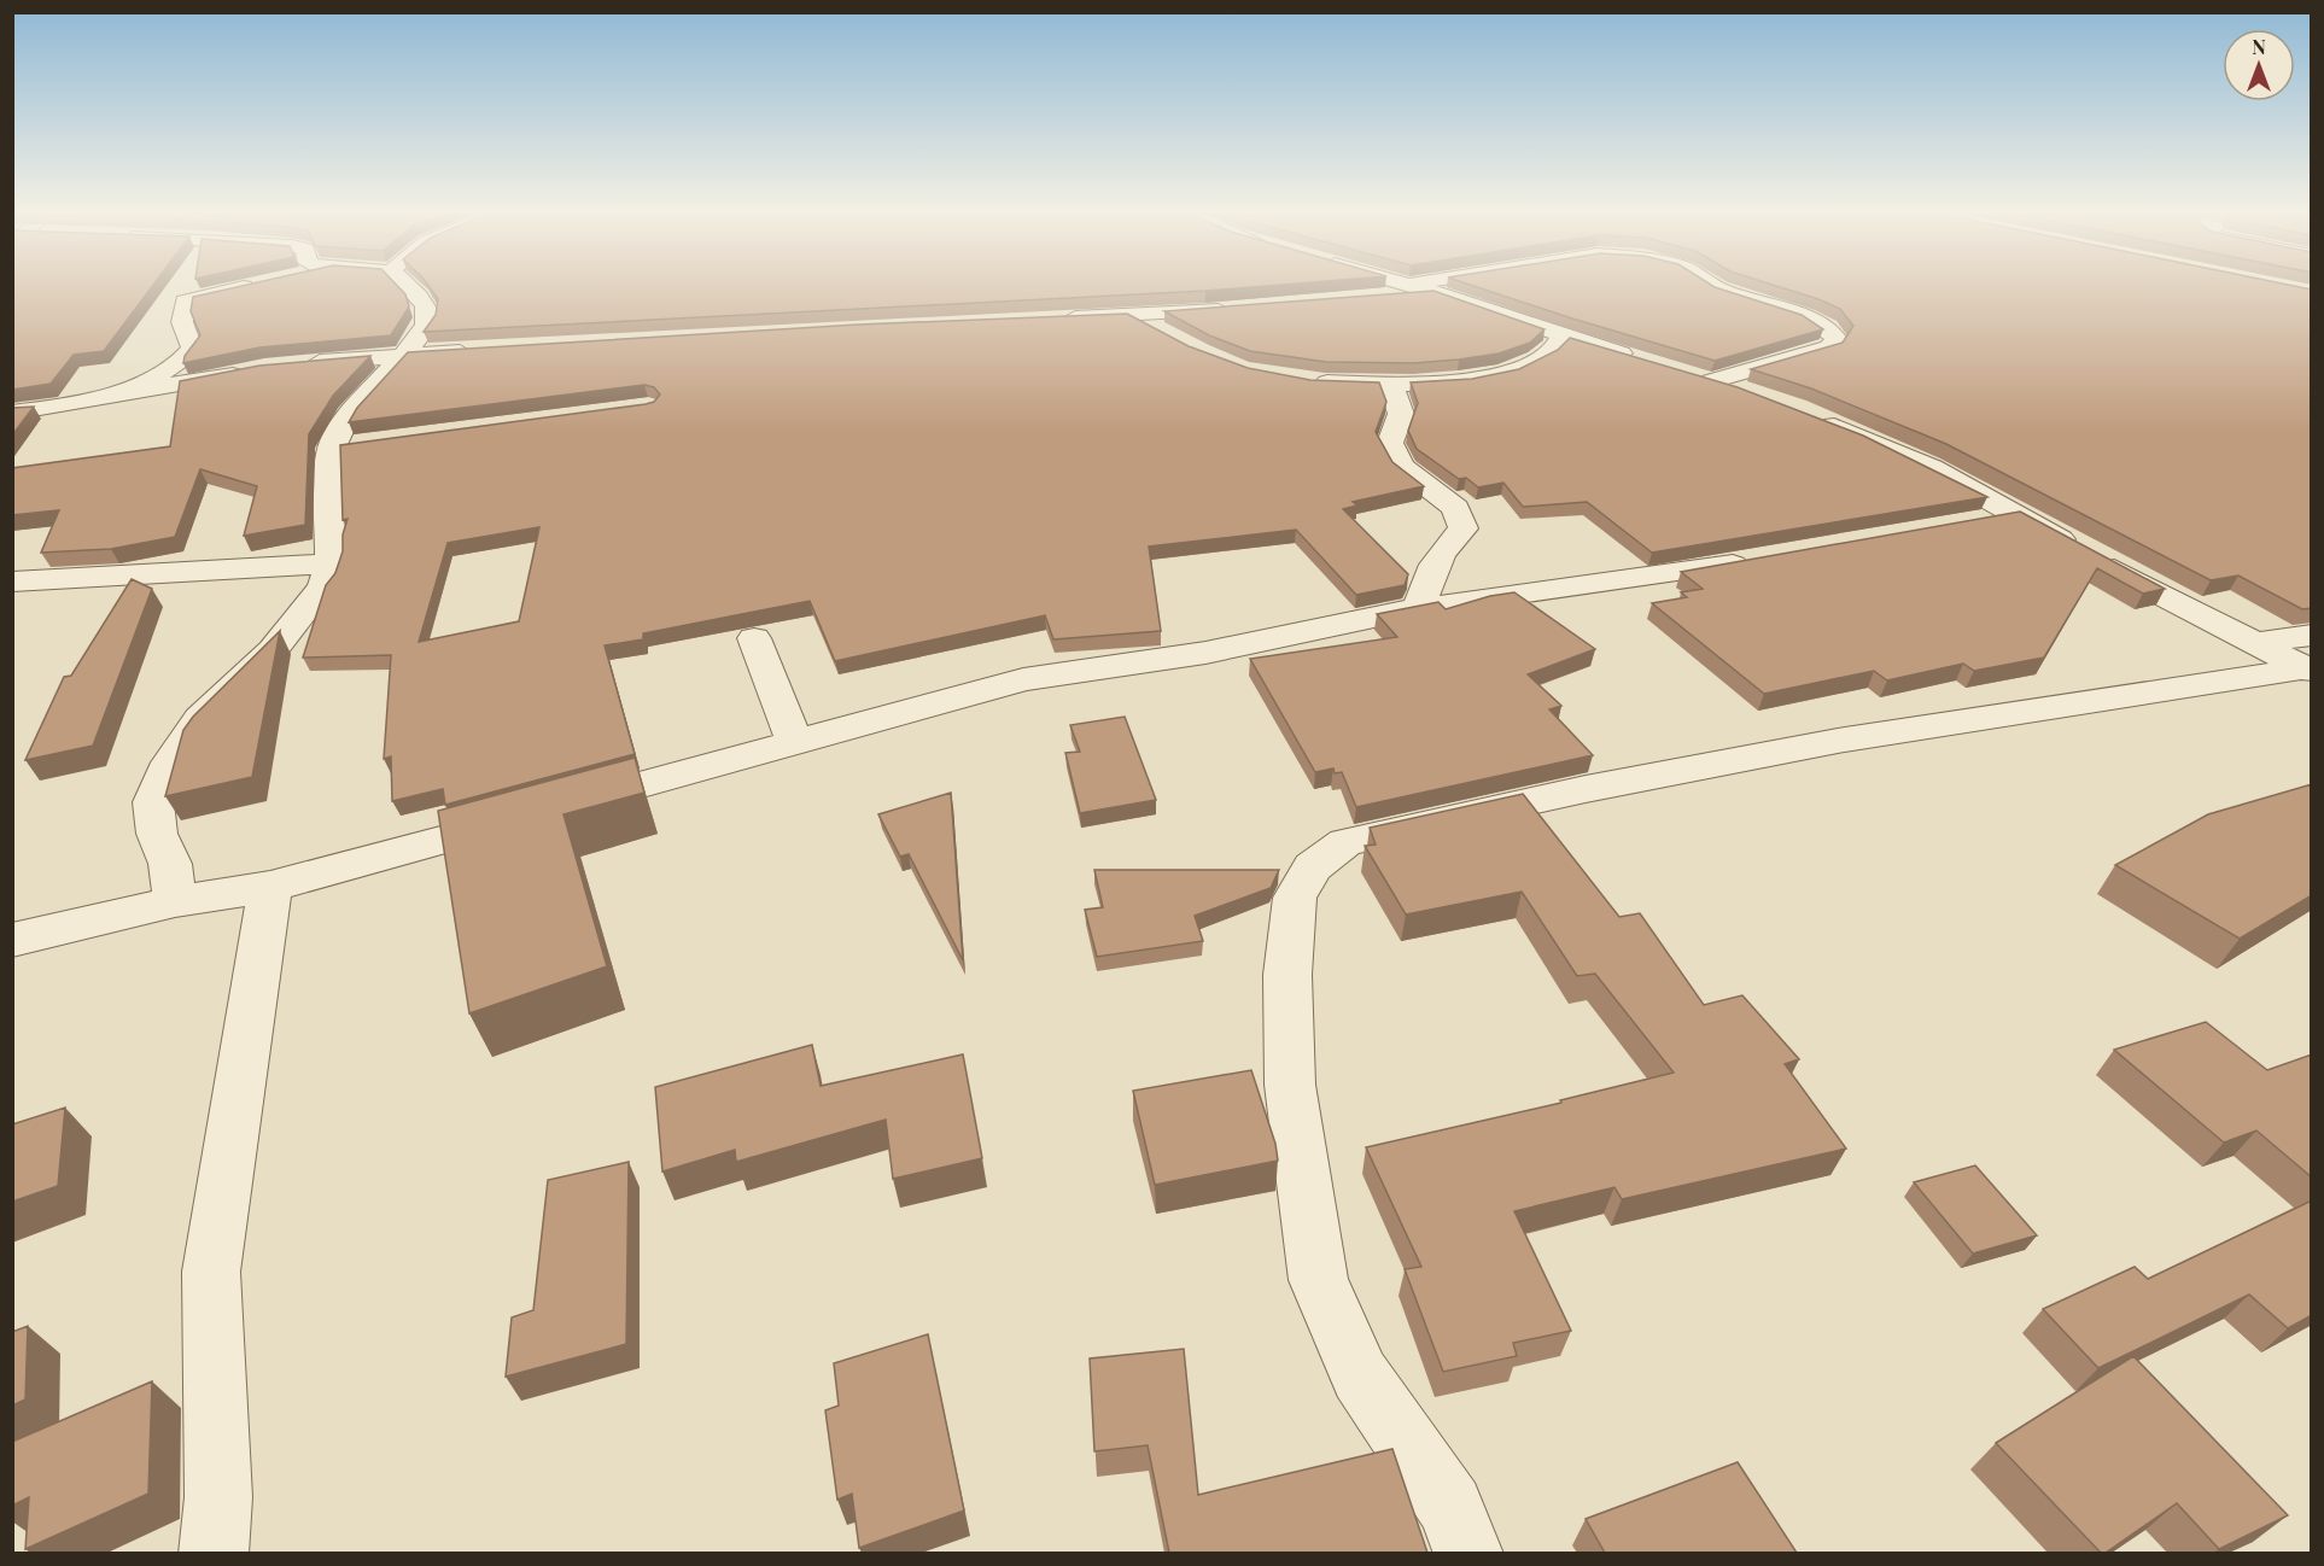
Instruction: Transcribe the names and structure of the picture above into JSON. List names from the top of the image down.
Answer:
{
  "north": "top"
}
